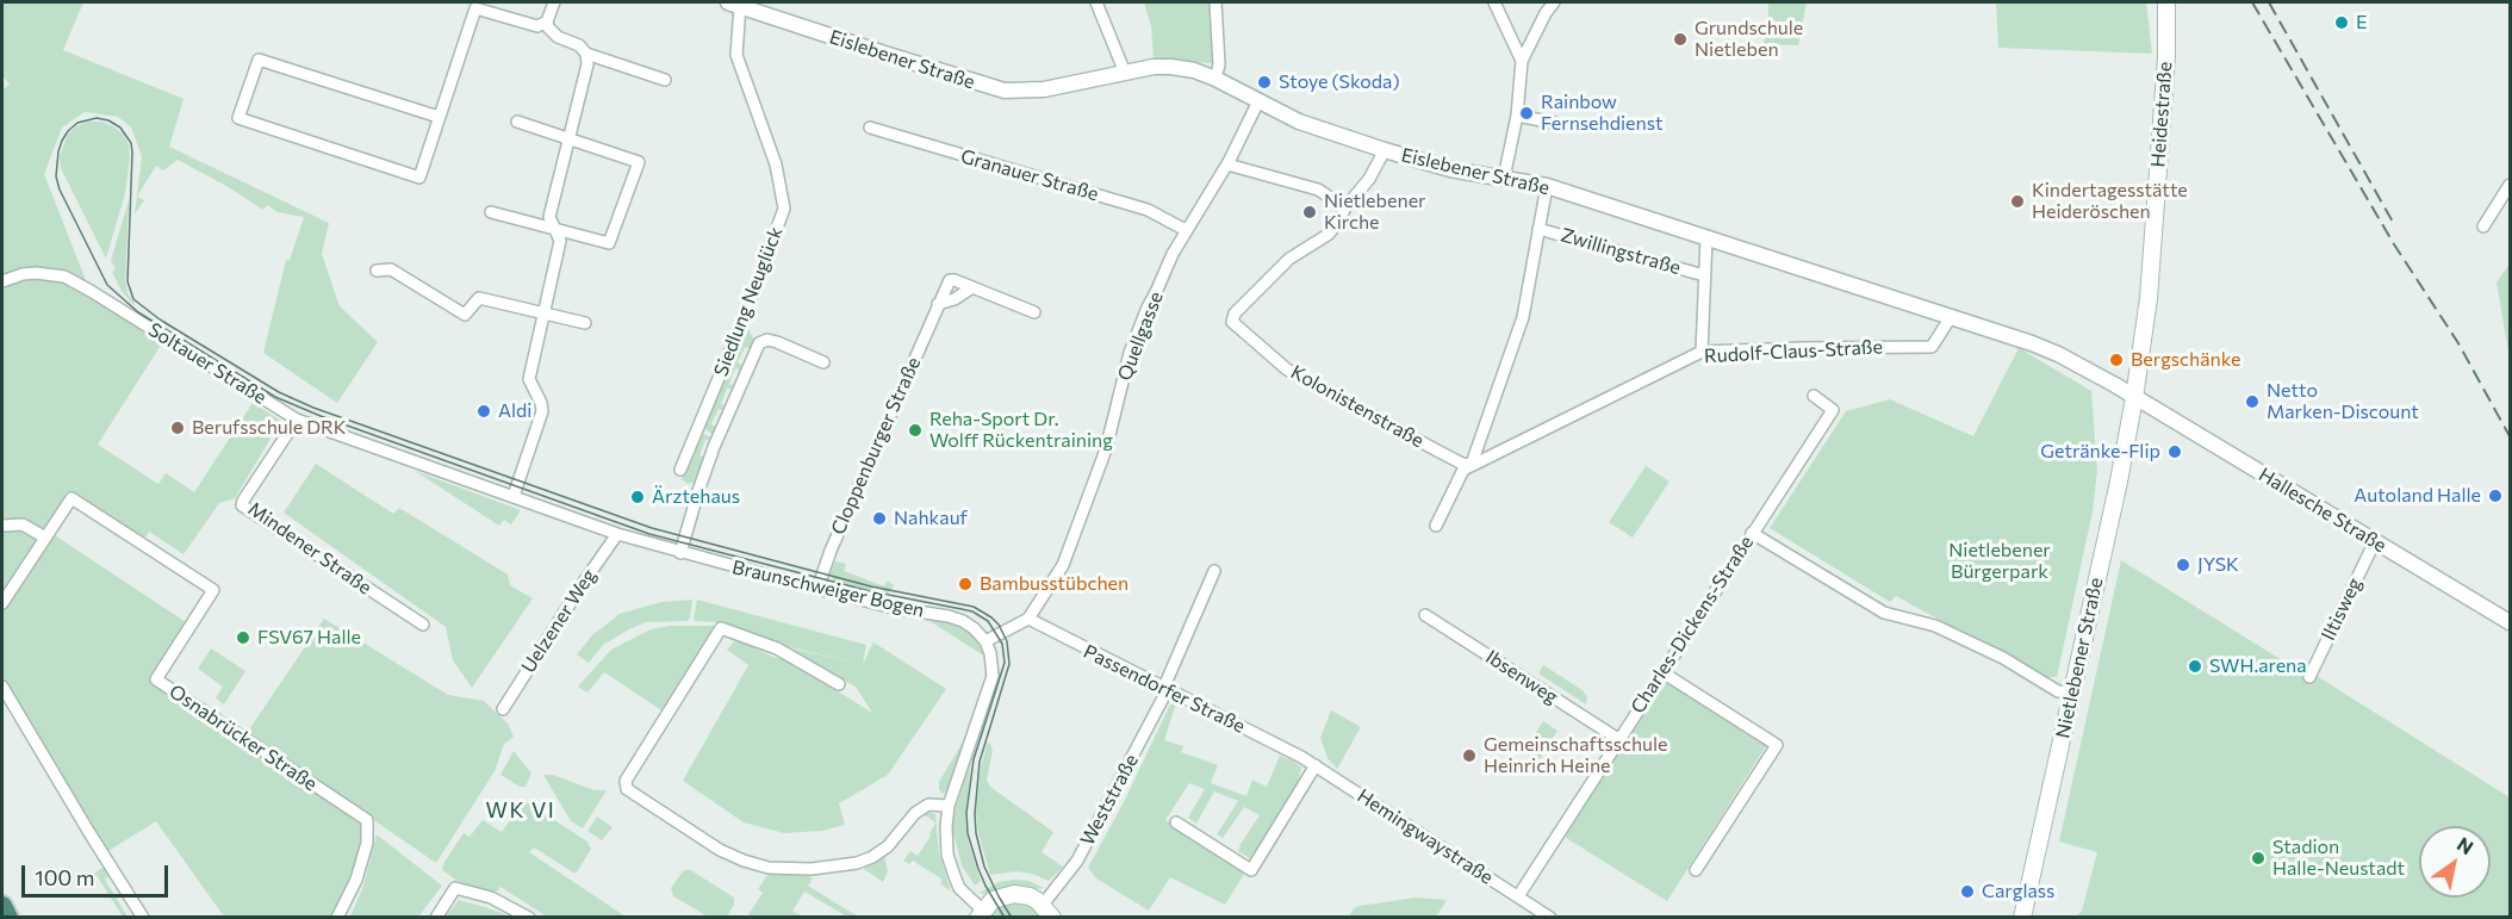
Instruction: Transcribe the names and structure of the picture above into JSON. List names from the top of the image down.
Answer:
{
  "streets": {
    "main road": ["Heidestraße", "Nietlebener Straße"],
    "street": [
      "Eislebener Straße",
      "Granauer Straße",
      "Zwillingstraße",
      "Siedlung Neuglück",
      "Quellgasse",
      "Rudolf-Claus-Straße",
      "Soltauer Straße",
      "Kolonistenstraße",
      "Cloppenburger Straße",
      "Hallesche Straße",
      "Mindener Straße",
      "Braunschweiger Bogen",
      "Iltisweg",
      "Uelzener Weg",
      "Charles-Dickens-Straße",
      "Ibsenweg",
      "Passendorfer Straße",
      "Osnabrücker Straße",
      "Weststraße",
      "Hemingwaystraße"
    ]
  },
  "crossings": [
    ["Eislebener Straße", "Heidestraße"],
    ["Eislebener Straße", "Siedlung Neuglück"],
    ["Eislebener Straße", "Quellgasse"],
    ["Eislebener Straße", "Rudolf-Claus-Straße"],
    ["Eislebener Straße", "Hallesche Straße"],
    ["Eislebener Straße", "Nietlebener Straße"],
    ["Heidestraße", "Hallesche Straße"],
    ["Heidestraße", "Nietlebener Straße"],
    ["Granauer Straße", "Quellgasse"],
    ["Siedlung Neuglück", "Braunschweiger Bogen"],
    ["Quellgasse", "Passendorfer Straße"],
    ["Rudolf-Claus-Straße", "Kolonistenstraße"],
    ["Soltauer Straße", "Mindener Straße"],
    ["Soltauer Straße", "Braunschweiger Bogen"],
    ["Soltauer Straße", "Uelzener Weg"],
    ["Cloppenburger Straße", "Braunschweiger Bogen"],
    ["Hallesche Straße", "Iltisweg"],
    ["Hallesche Straße", "Nietlebener Straße"],
    ["Braunschweiger Bogen", "Uelzener Weg"],
    ["Charles-Dickens-Straße", "Ibsenweg"],
    ["Charles-Dickens-Straße", "Hemingwaystraße"],
    ["Passendorfer Straße", "Weststraße"],
    ["Passendorfer Straße", "Hemingwaystraße"]
  ],
  "districts": ["WK VI"],
  "parks": ["Nietlebener Bürgerpark"],
  "places": [
    "E",
    "Grundschule Nietleben",
    "Stoye (Skoda)",
    "Rainbow Fernsehdienst",
    "Kindertagesstätte Heideröschen",
    "Nietlebener Kirche",
    "Bergschänke",
    "Netto Marken-Discount",
    "Aldi",
    "Berufsschule DRK",
    "Reha-Sport Dr. Wolff Rückentraining",
    "Getränke-Flip",
    "Autoland Halle",
    "Ärztehaus",
    "Nahkauf",
    "JYSK",
    "Bambusstübchen",
    "FSV67 Halle",
    "SWH.arena",
    "Gemeinschaftsschule Heinrich Heine",
    "Stadion Halle-Neustadt",
    "Carglass"
  ],
  "scale_bar": "100 m",
  "north": "top right"
}
